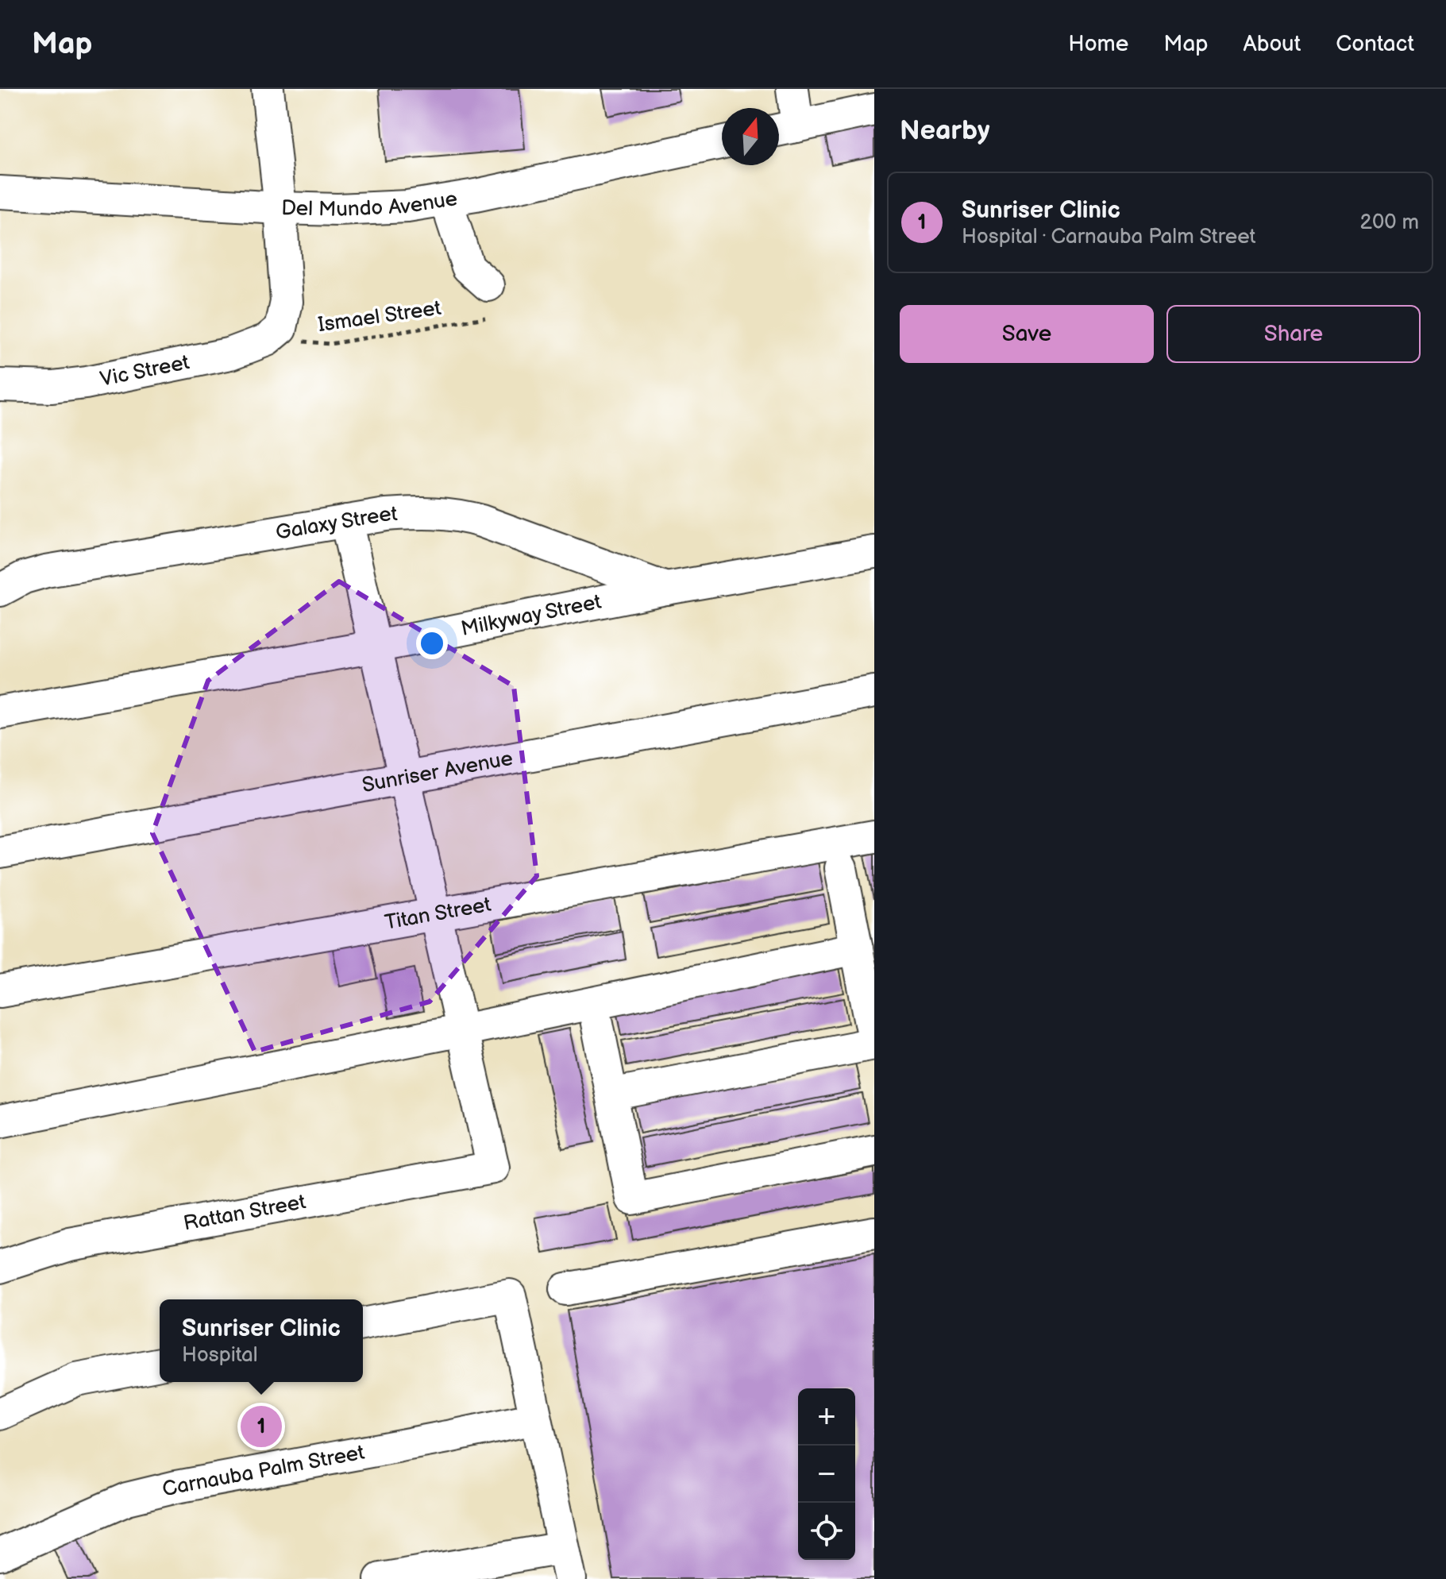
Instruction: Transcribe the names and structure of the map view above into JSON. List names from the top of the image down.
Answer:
{
  "streets": {
    "street": [
      "Del Mundo Avenue",
      "Vic Street",
      "Galaxy Street",
      "Milkyway Street",
      "Sunriser Avenue",
      "Titan Street",
      "Rattan Street",
      "Carnauba Palm Street"
    ],
    "path": ["Ismael Street"]
  },
  "crossings": [
    ["Ismael Street", "Vic Street"],
    ["Galaxy Street", "Milkyway Street"]
  ],
  "north": "top",
  "page": {
    "header": "Map",
    "nav": [
      "Home",
      "Map",
      "About",
      "Contact"
    ],
    "heading": "Nearby",
    "list": [
      {
        "mark": "1",
        "name": "Sunriser Clinic",
        "note": "Hospital · Carnauba Palm Street",
        "value": "200 m"
      }
    ],
    "buttons": ["Save", "Share"],
    "popup": ["Sunriser Clinic", "Hospital"],
    "map_buttons": ["+", "−"],
    "pins": "1"
  }
}
